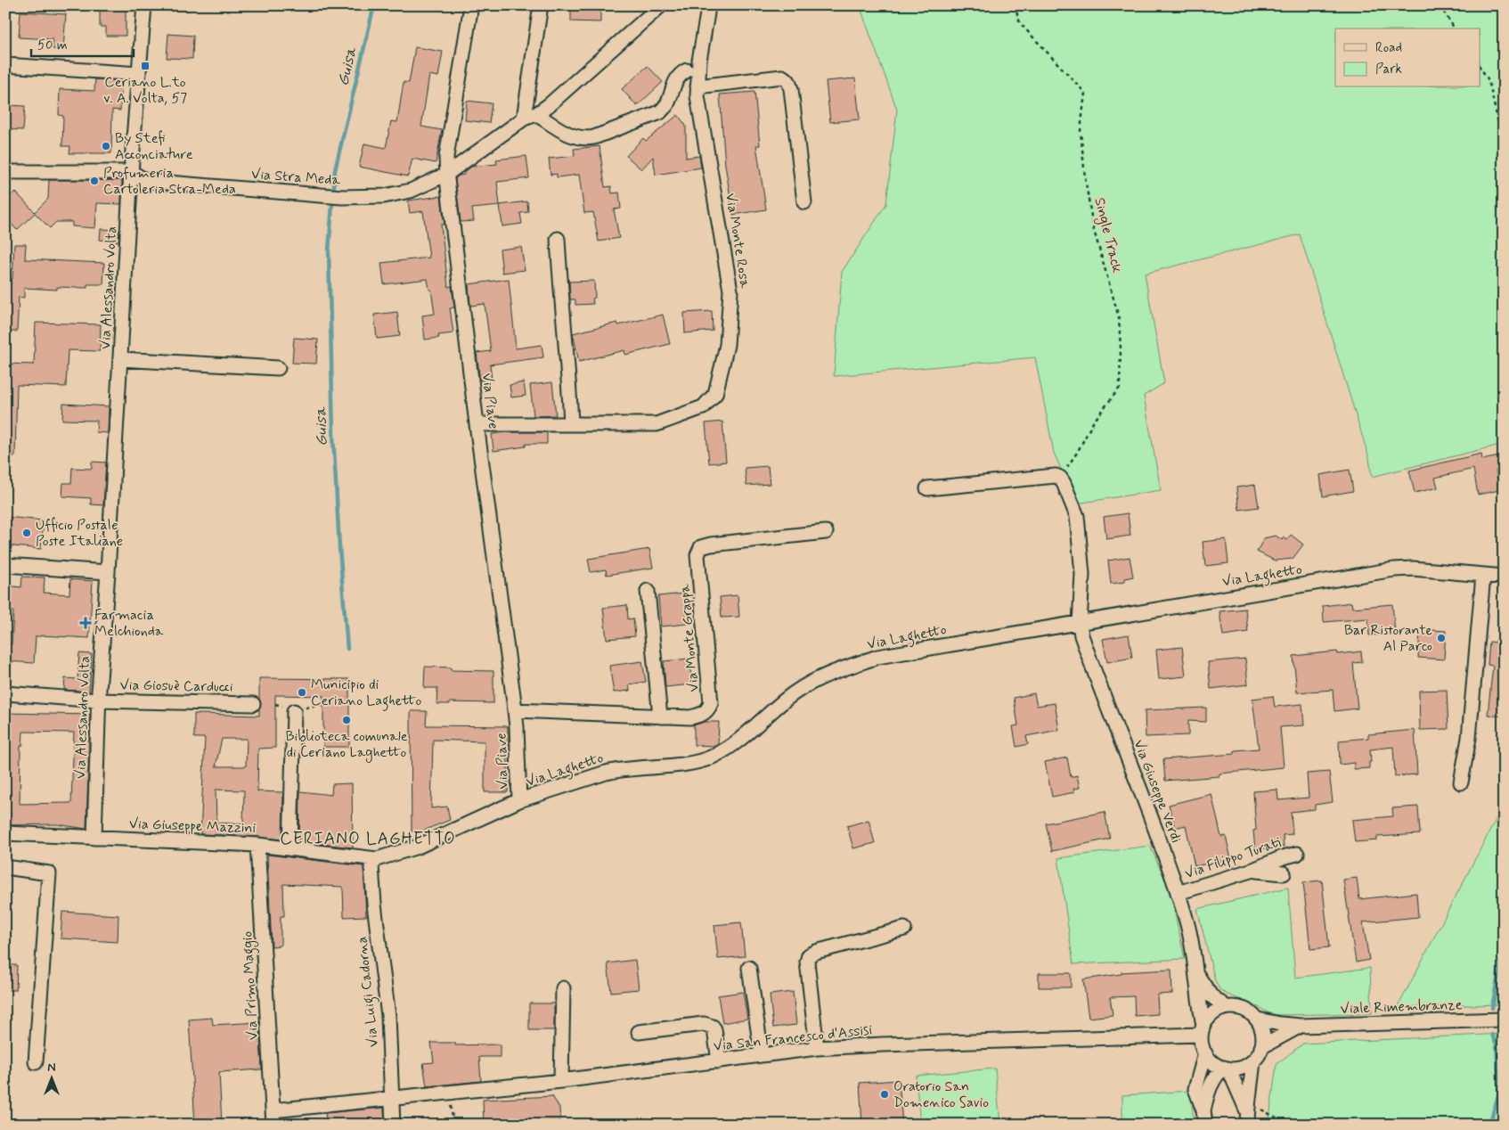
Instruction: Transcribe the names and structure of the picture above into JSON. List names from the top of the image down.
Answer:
{
  "streets": {
    "street": [
      "Via Stra Meda",
      "Via Monte Rosa",
      "Via Alessandro Volta",
      "Via Piave",
      "Via Laghetto",
      "Via Monte Grappa",
      "Via Giosuè Carducci",
      "Via Giuseppe Verdi",
      "Via Giuseppe Mazzini",
      "Via Filippo Turati",
      "Via Primo Maggio",
      "Via Luigi Cadorna",
      "Viale Rimembranze",
      "Via San Francesco d'Assisi"
    ],
    "path": ["Single Track"]
  },
  "crossings": [
    ["Via Stra Meda", "Via Alessandro Volta"],
    ["Via Stra Meda", "Via Piave"],
    ["Single Track", "Via Giuseppe Verdi"],
    ["Via Monte Rosa", "Via Piave"],
    ["Via Alessandro Volta", "Via Giosuè Carducci"],
    ["Via Alessandro Volta", "Via Giuseppe Mazzini"],
    ["Via Piave", "Via Laghetto"],
    ["Via Piave", "Via Monte Grappa"],
    ["Via Laghetto", "Via Giuseppe Verdi"],
    ["Via Laghetto", "Via Giuseppe Mazzini"],
    ["Via Laghetto", "Via Luigi Cadorna"],
    ["Via Giuseppe Verdi", "Via Filippo Turati"],
    ["Via Giuseppe Verdi", "Viale Rimembranze"],
    ["Via Giuseppe Verdi", "Via San Francesco d'Assisi"],
    ["Via Giuseppe Mazzini", "Via Primo Maggio"],
    ["Via Giuseppe Mazzini", "Via Luigi Cadorna"],
    ["Via Primo Maggio", "Via San Francesco d'Assisi"],
    ["Via Luigi Cadorna", "Via San Francesco d'Assisi"],
    ["Viale Rimembranze", "Via San Francesco d'Assisi"]
  ],
  "districts": ["CERIANO LAGHETTO"],
  "water": ["Guisa"],
  "places": {
    "transit": ["Ceriano L.to v. A. Volta, 57"],
    "other": [
      "By Stefi Acconciature",
      "Profumeria Cartoleria Stra-Meda",
      "Ufficio Postale Poste Italiane",
      "Bar Ristorante Al Parco",
      "Municipio di Ceriano Laghetto",
      "Biblioteca comunale di Ceriano Laghetto",
      "Oratorio San Domenico Savio"
    ],
    "health": ["Farmacia Melchionda"]
  },
  "legend": ["Road", "Park"],
  "scale_bar": "50 m",
  "north": "top"
}
